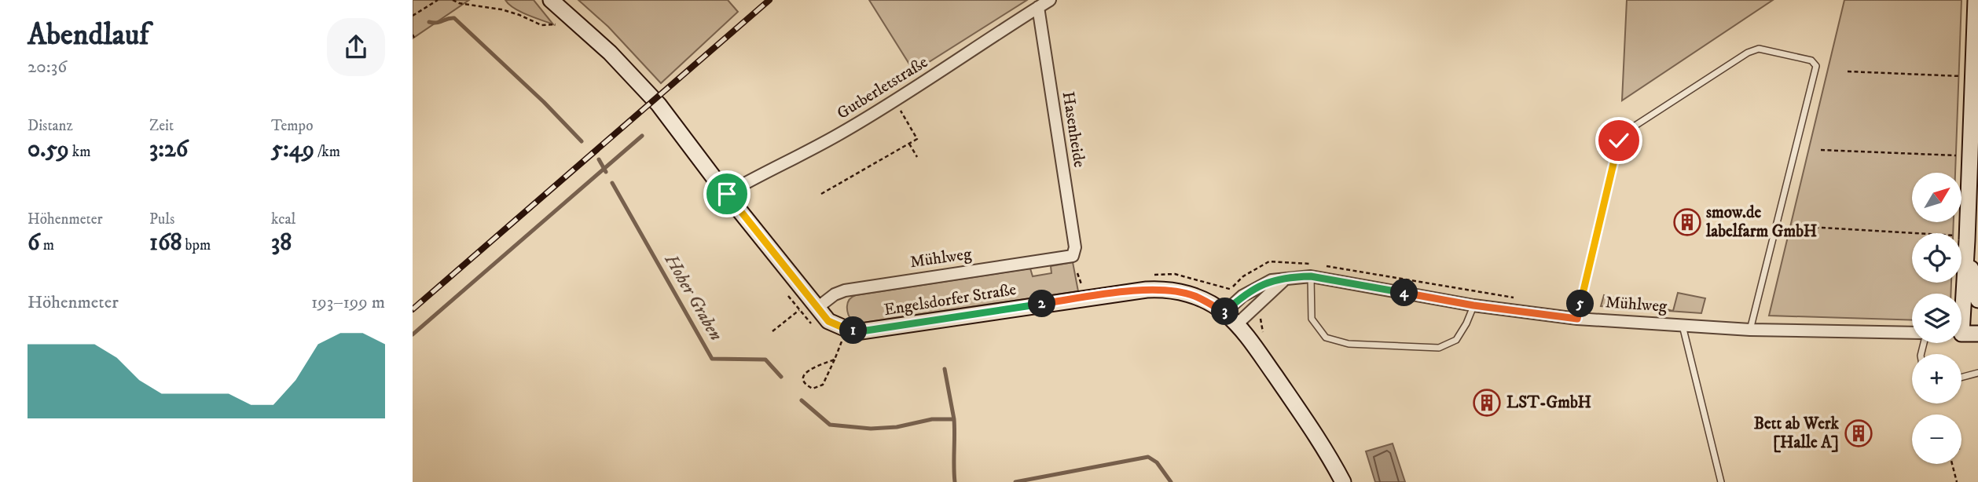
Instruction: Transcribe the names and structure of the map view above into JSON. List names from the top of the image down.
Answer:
{
  "streets": {
    "main road": ["Engelsdorfer Straße"],
    "street": ["Gutberletstraße", "Hasenheide", "Mühlweg"]
  },
  "crossings": [
    ["Gutberletstraße", "Hasenheide"],
    ["Hasenheide", "Mühlweg"],
    ["Mühlweg", "Engelsdorfer Straße"]
  ],
  "water": ["Hoher Graben"],
  "places": {
    "building": ["smow.de labelfarm GmbH", "LST-GmbH", "Bett ab Werk [Halle A]"]
  },
  "north": "top right",
  "page": {
    "heading": ["Abendlauf", "20:36"],
    "stats": [
      ["Distanz", "0.59 km"],
      ["Zeit", "3:26"],
      ["Tempo", "5:49 /km"],
      ["Höhenmeter", "6 m"],
      ["Puls", "168 bpm"],
      ["kcal", "38"]
    ],
    "map_buttons": ["+", "−"],
    "pins": [
      "4",
      "2",
      "5",
      "3",
      "1"
    ],
    "chart": ["Höhenmeter", "193–199 m"]
  }
}
